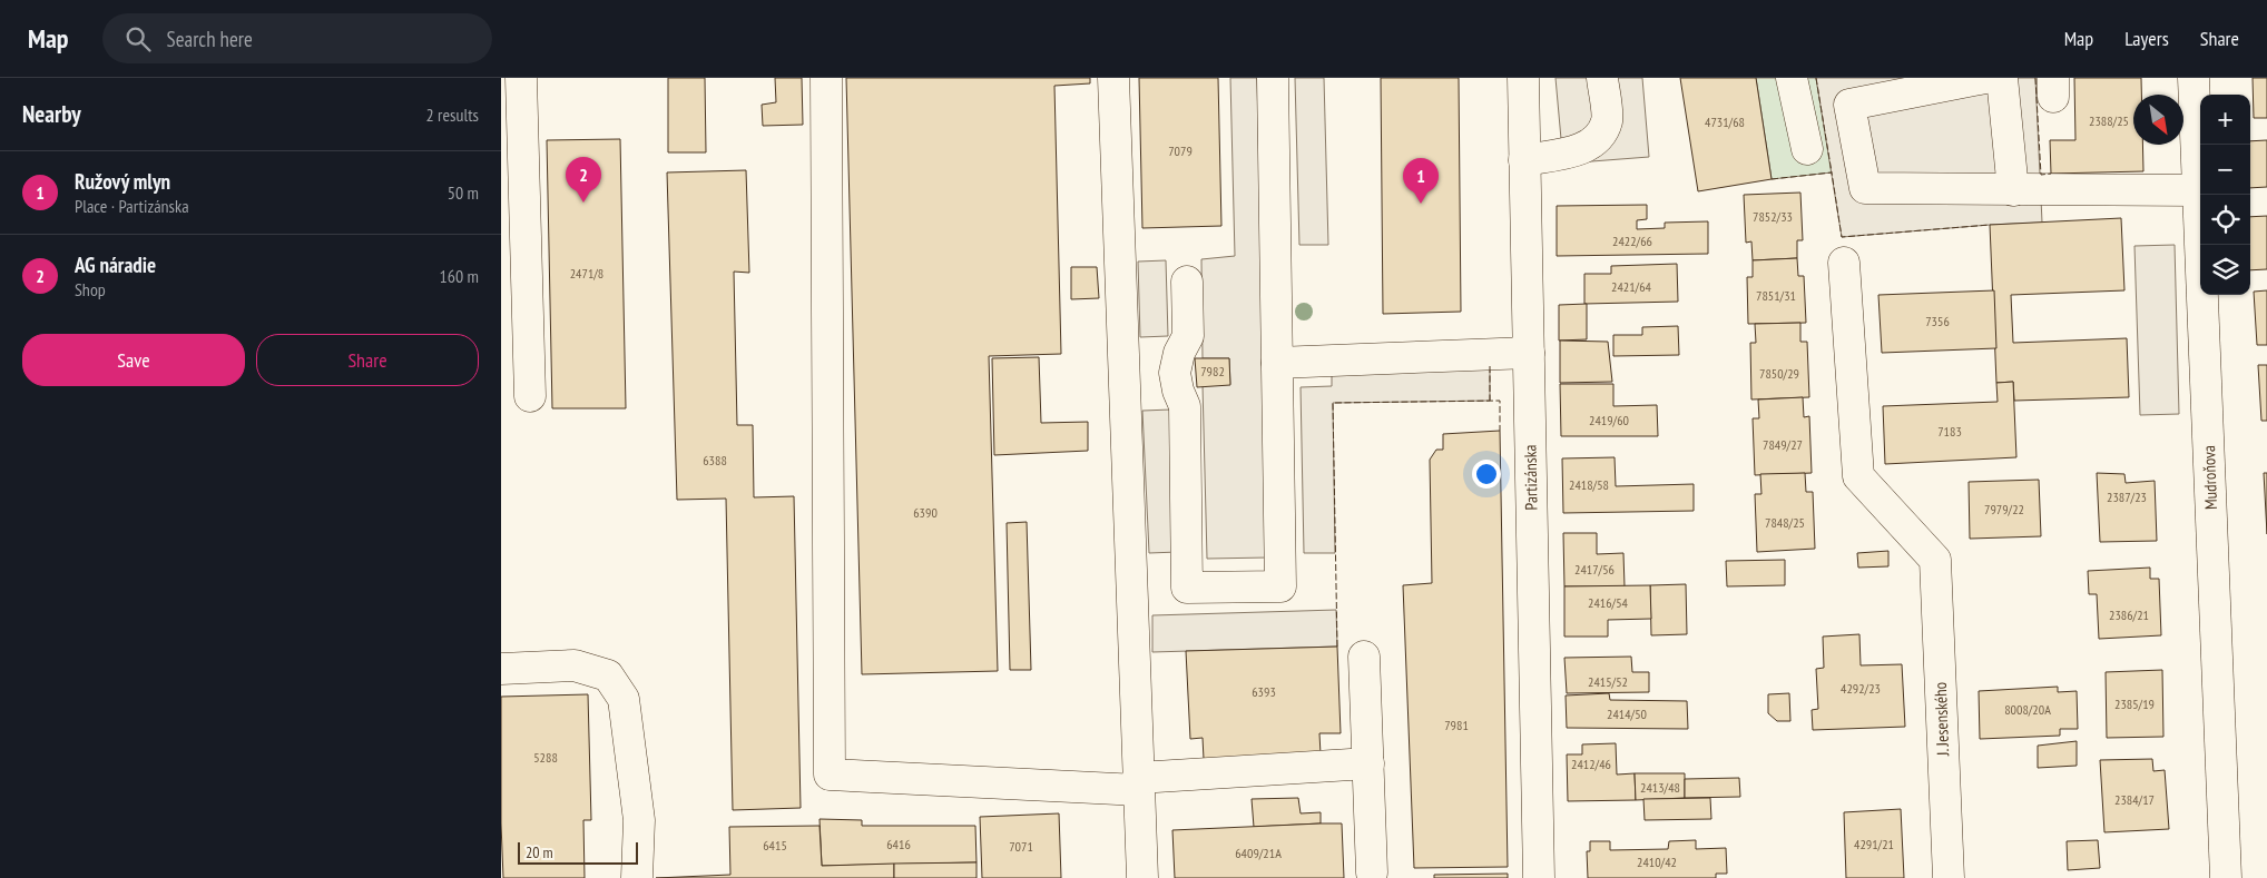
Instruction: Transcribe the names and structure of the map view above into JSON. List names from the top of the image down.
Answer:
{
  "streets": {
    "street": ["Partizánska", "Mudroňova", "J. Jesenského"]
  },
  "house_numbers": [
    "2388/25",
    "4731/68",
    "7079",
    "7852/33",
    "2422/66",
    "2471/8",
    "2421/64",
    "7851/31",
    "7356",
    "7982",
    "7850/29",
    "2419/60",
    "7183",
    "7849/27",
    "6388",
    "2418/58",
    "2387/23",
    "7979/22",
    "6390",
    "7848/25",
    "2417/56",
    "2416/54",
    "2386/21",
    "2415/52",
    "4292/23",
    "6393",
    "2385/19",
    "8008/20A",
    "2414/50",
    "7981",
    "5288",
    "2412/46",
    "2413/48",
    "2384/17",
    "6416",
    "4291/21",
    "6415",
    "7071",
    "6409/21A",
    "2410/42"
  ],
  "scale_bar": "20 m",
  "north": "bottom right",
  "page": {
    "header": "Map",
    "search": "Search here",
    "nav": ["Map", "Layers", "Share"],
    "heading": ["Nearby", "2 results"],
    "map_buttons": ["+", "−"],
    "list": [
      {
        "mark": "1",
        "name": "Ružový mlyn",
        "note": "Place · Partizánska",
        "value": "50 m"
      },
      {
        "mark": "2",
        "name": "AG náradie",
        "note": "Shop",
        "value": "160 m"
      }
    ],
    "pins": ["2", "1"],
    "buttons": ["Save", "Share"],
    "scale": "20 m"
  }
}
